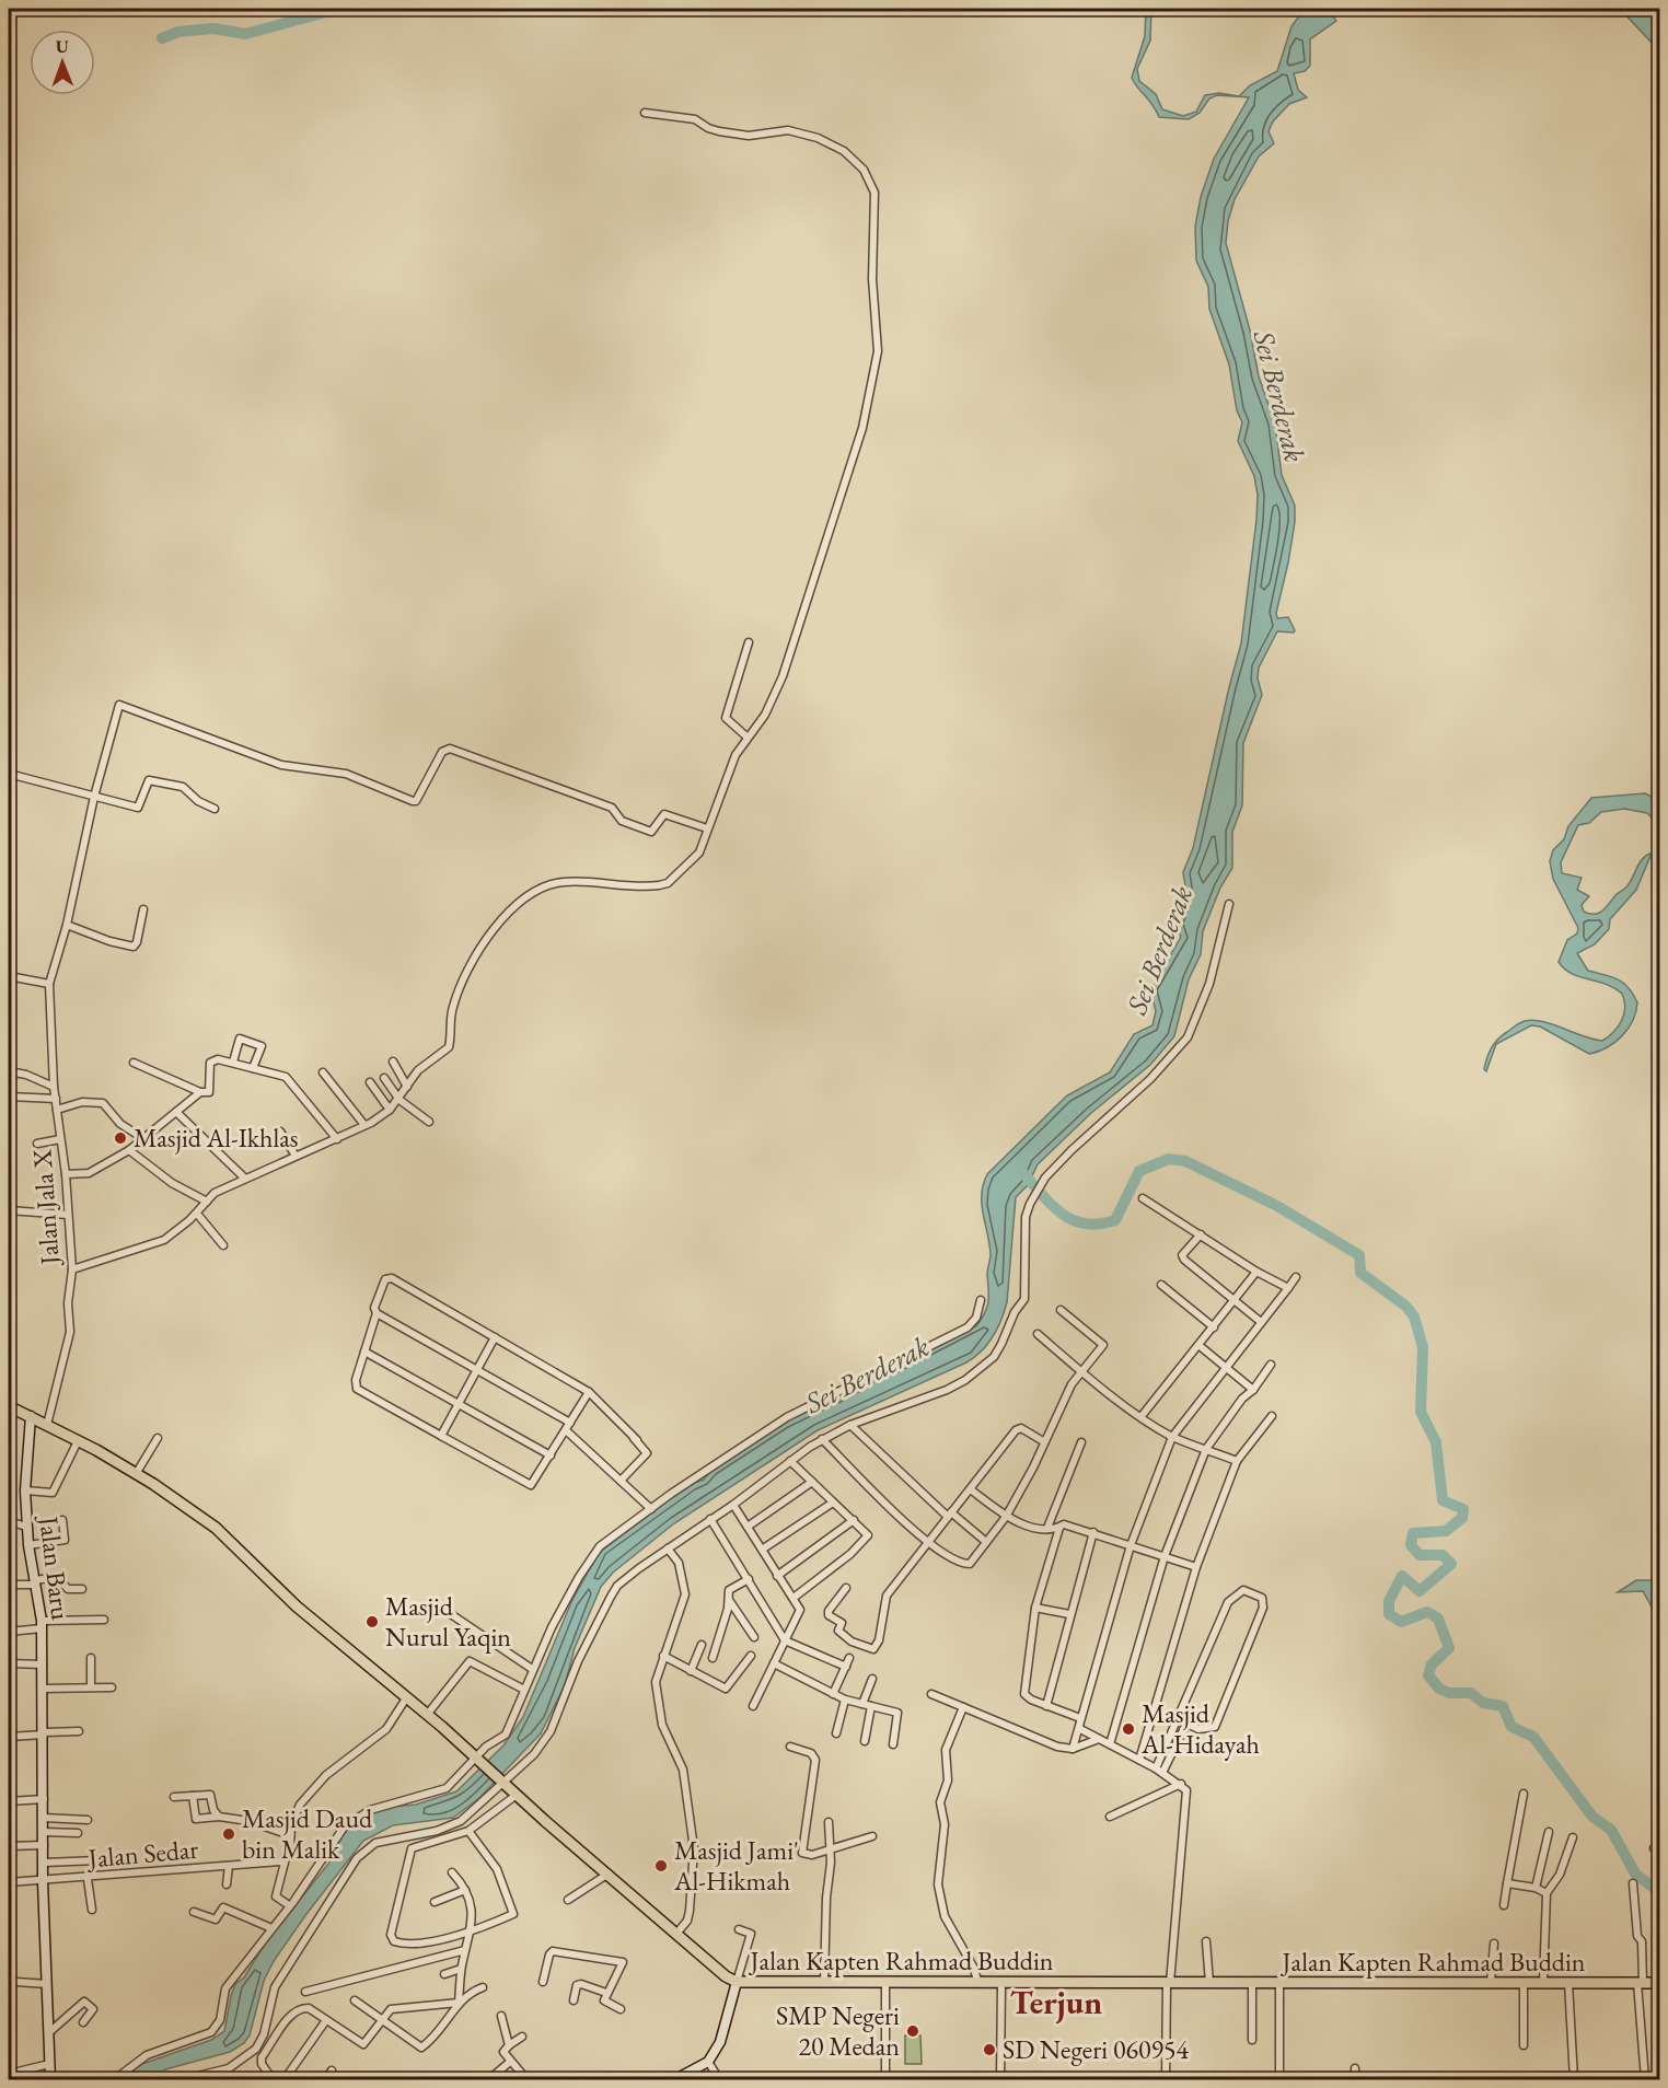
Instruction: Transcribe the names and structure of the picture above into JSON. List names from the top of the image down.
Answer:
{
  "streets": {
    "main road": ["Jalan Kapten Rahmad Buddin"],
    "street": ["Jalan Jala X", "Jalan Baru", "Jalan Sedar"]
  },
  "crossings": [
    ["Jalan Jala X", "Jalan Kapten Rahmad Buddin"],
    ["Jalan Baru", "Jalan Sedar"],
    ["Jalan Baru", "Jalan Kapten Rahmad Buddin"]
  ],
  "districts": ["Terjun"],
  "water": ["Sei Berderak"],
  "places": [
    "Masjid Al-Ikhlas",
    "Masjid Nurul Yaqin",
    "Masjid Al-Hidayah",
    "Masjid Daud bin Malik",
    "Masjid Jami' Al-Hikmah",
    "SMP Negeri 20 Medan",
    "SD Negeri 060954"
  ],
  "north": "top"
}
